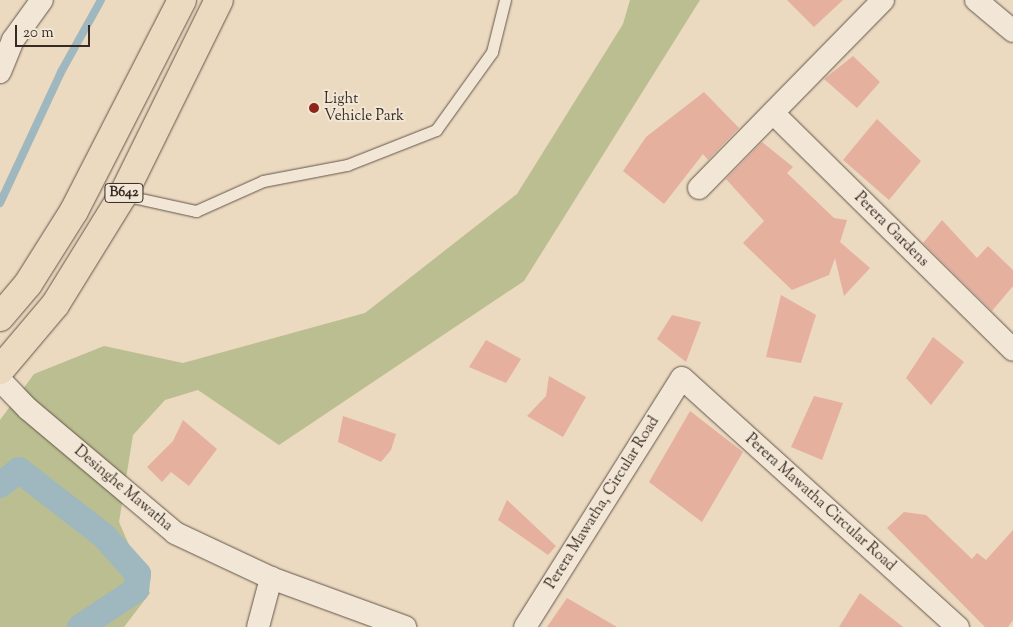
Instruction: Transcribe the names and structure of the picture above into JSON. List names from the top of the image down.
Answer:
{
  "streets": {
    "main road": ["B642"],
    "street": [
      "Perera Gardens",
      "Desinghe Mawatha",
      "Perera Mawatha, Circular Road",
      "Perera Mawatha Circular Road"
    ]
  },
  "crossings": [
    ["Perera Mawatha, Circular Road", "Perera Mawatha Circular Road"]
  ],
  "places": ["Light Vehicle Park"],
  "scale_bar": "20 m"
}
